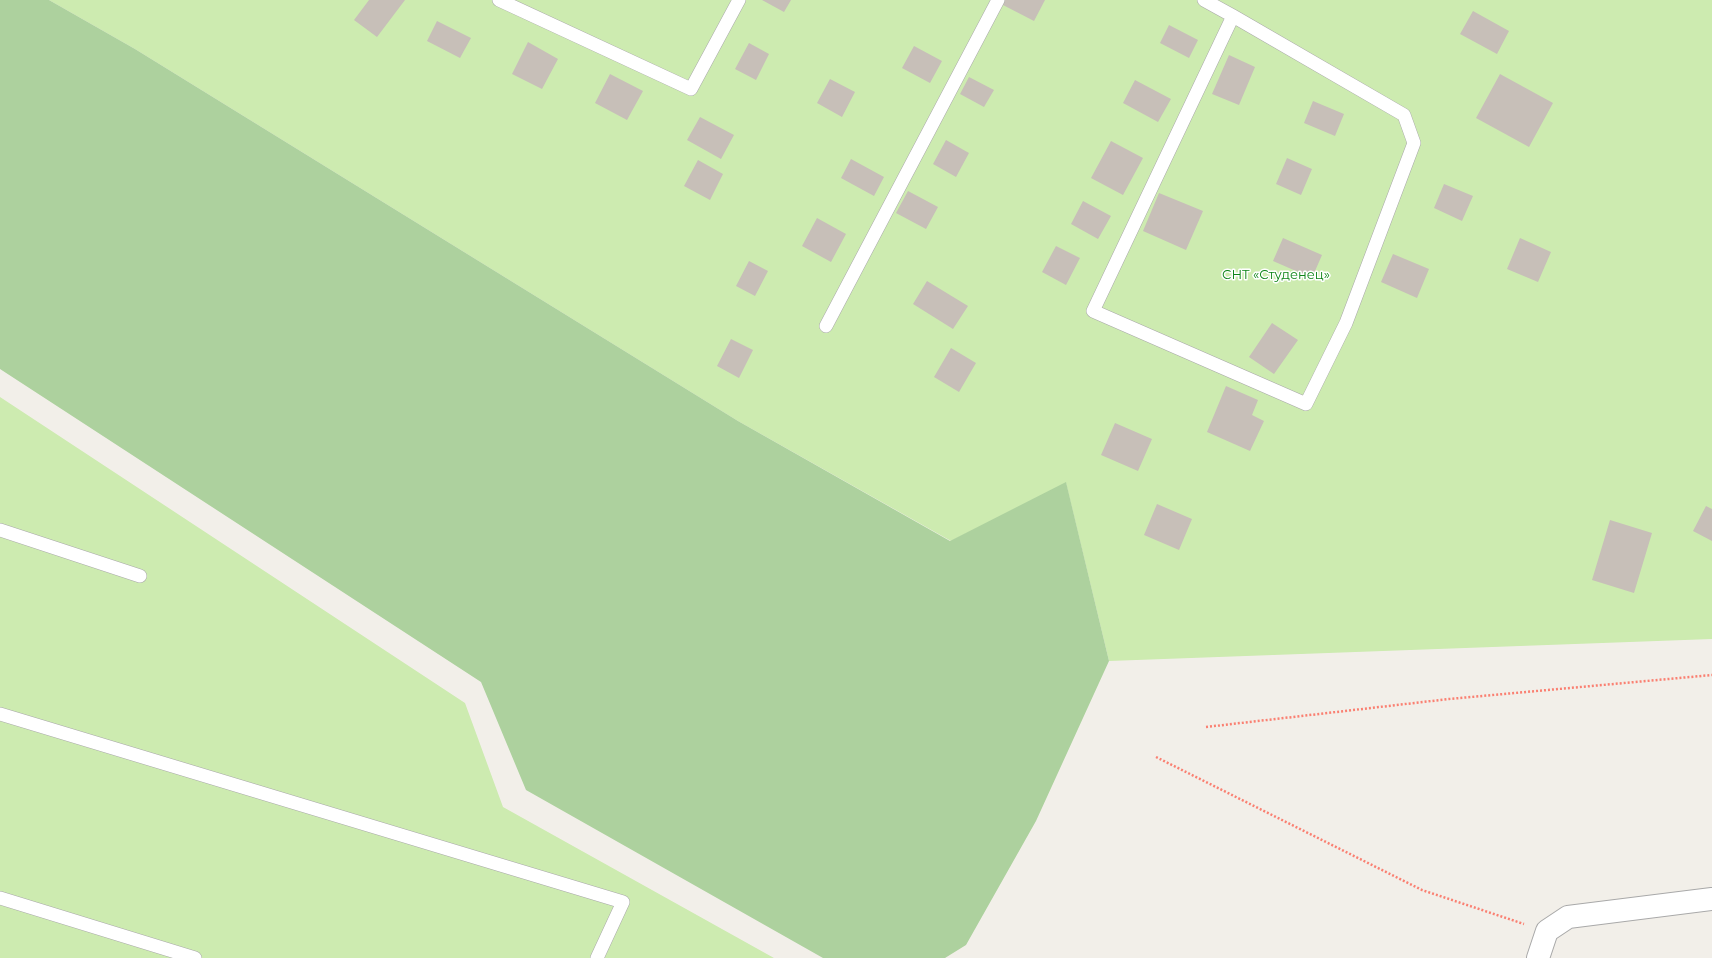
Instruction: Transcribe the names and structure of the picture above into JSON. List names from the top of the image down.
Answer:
{
  "parks": ["СНТ «Студенец»"]
}
